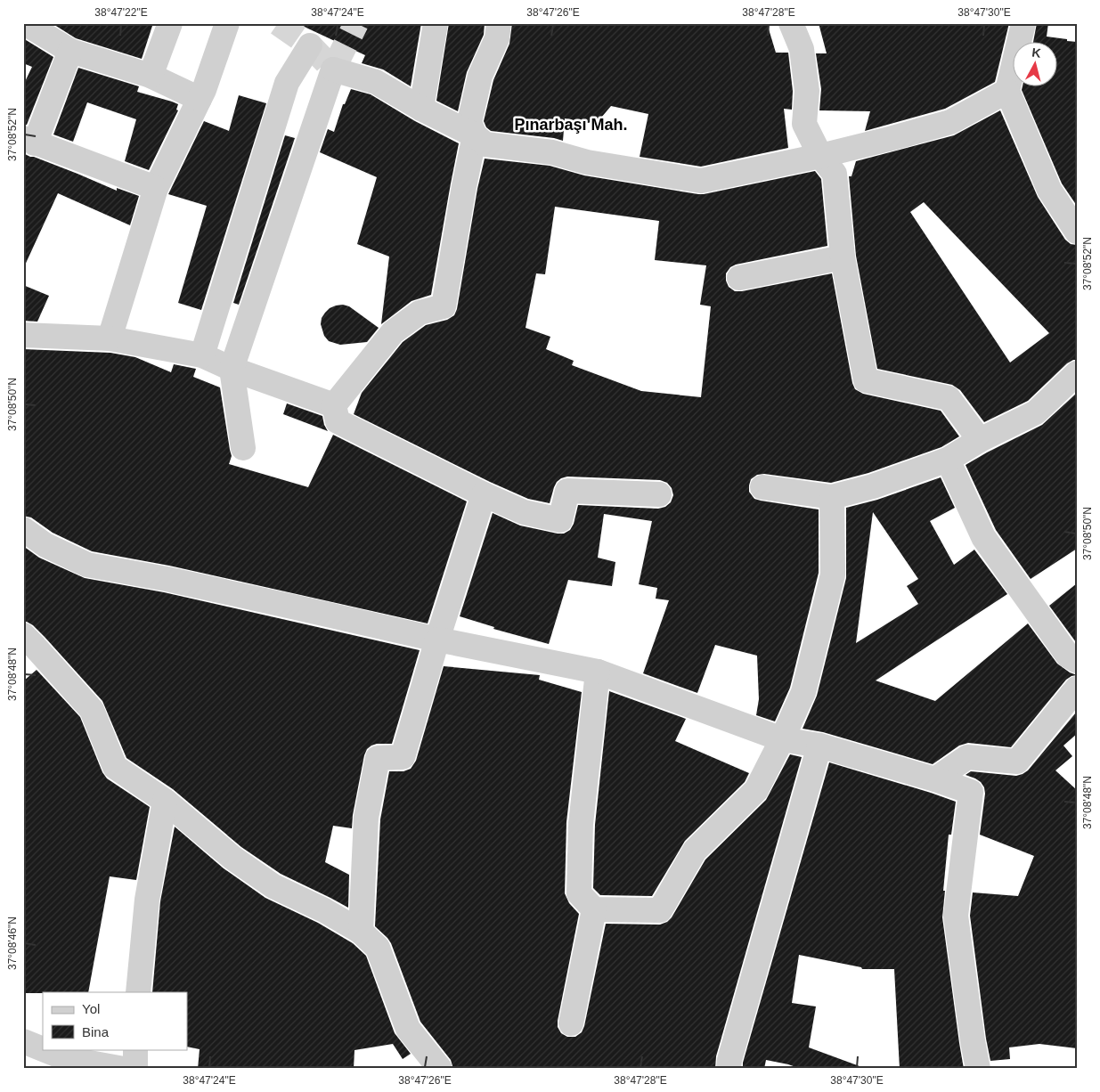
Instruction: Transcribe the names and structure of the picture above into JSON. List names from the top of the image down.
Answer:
{
  "districts": ["Pınarbaşı Mah."],
  "legend": ["Yol", "Bina"],
  "north": "top",
  "coordinates": [
    "38°47'22\"E",
    "38°47'24\"E",
    "38°47'26\"E",
    "38°47'28\"E",
    "38°47'30\"E",
    "37°08'52\"N",
    "37°08'50\"N",
    "37°08'48\"N",
    "37°08'46\"N"
  ]
}
